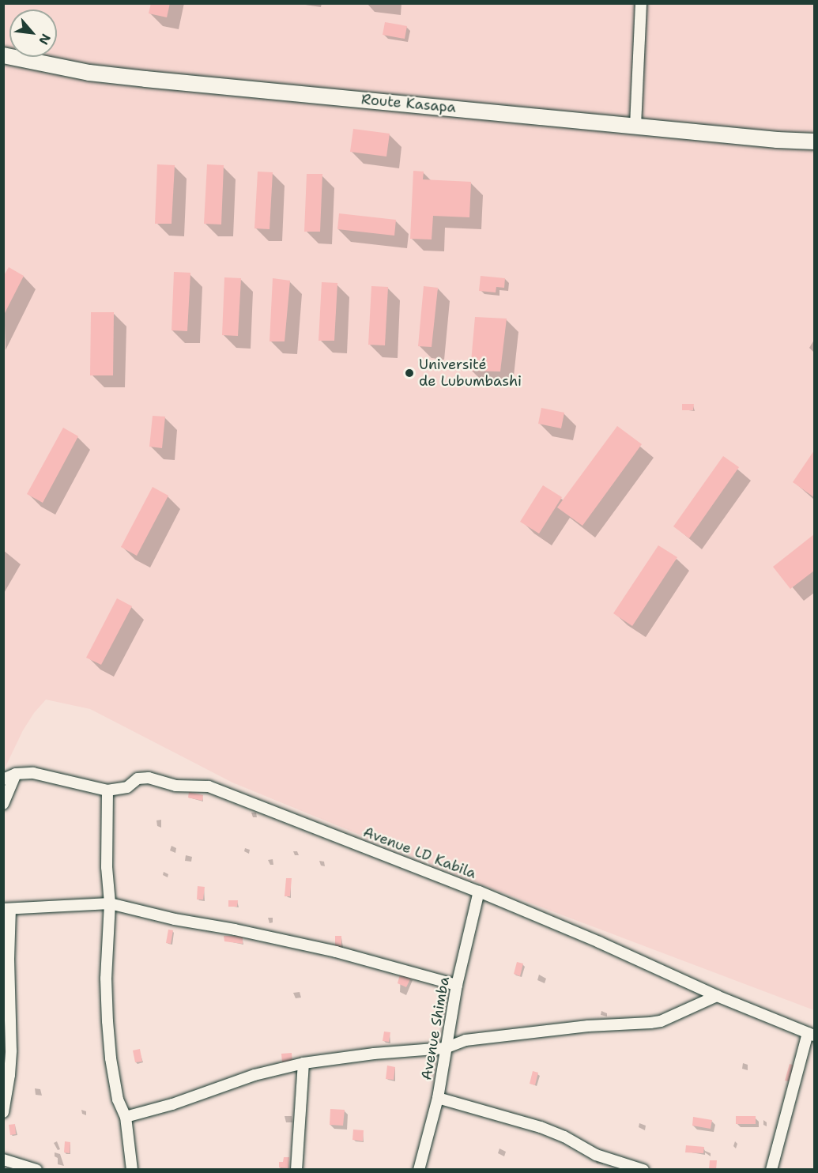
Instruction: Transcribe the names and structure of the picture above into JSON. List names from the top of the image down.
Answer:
{
  "streets": {
    "main road": ["Route Kasapa"],
    "street": ["Avenue LD Kabila", "Avenue Shimba"]
  },
  "crossings": [
    ["Avenue LD Kabila", "Avenue Shimba"]
  ],
  "places": ["Université de Lubumbashi"],
  "north": "bottom right"
}
